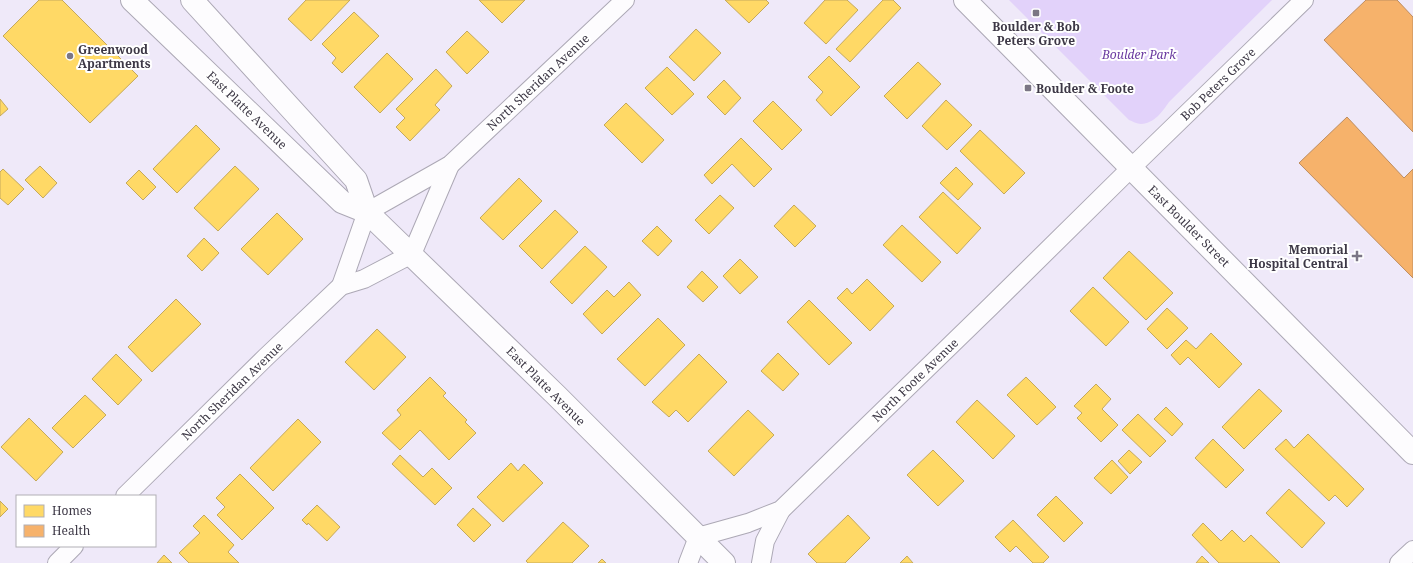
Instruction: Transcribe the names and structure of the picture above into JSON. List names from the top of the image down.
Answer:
{
  "streets": {
    "main road": ["East Platte Avenue", "East Boulder Street"],
    "street": ["North Sheridan Avenue", "Bob Peters Grove", "North Foote Avenue"]
  },
  "crossings": [
    ["North Sheridan Avenue", "East Platte Avenue"],
    ["Bob Peters Grove", "East Boulder Street"],
    ["Bob Peters Grove", "North Foote Avenue"],
    ["East Platte Avenue", "North Foote Avenue"],
    ["East Boulder Street", "North Foote Avenue"]
  ],
  "parks": ["Boulder Park"],
  "places": {
    "transit": ["Boulder & Bob Peters Grove", "Boulder & Foote"],
    "other": ["Greenwood Apartments"],
    "health": ["Memorial Hospital Central"]
  },
  "legend": ["Homes", "Health"]
}
